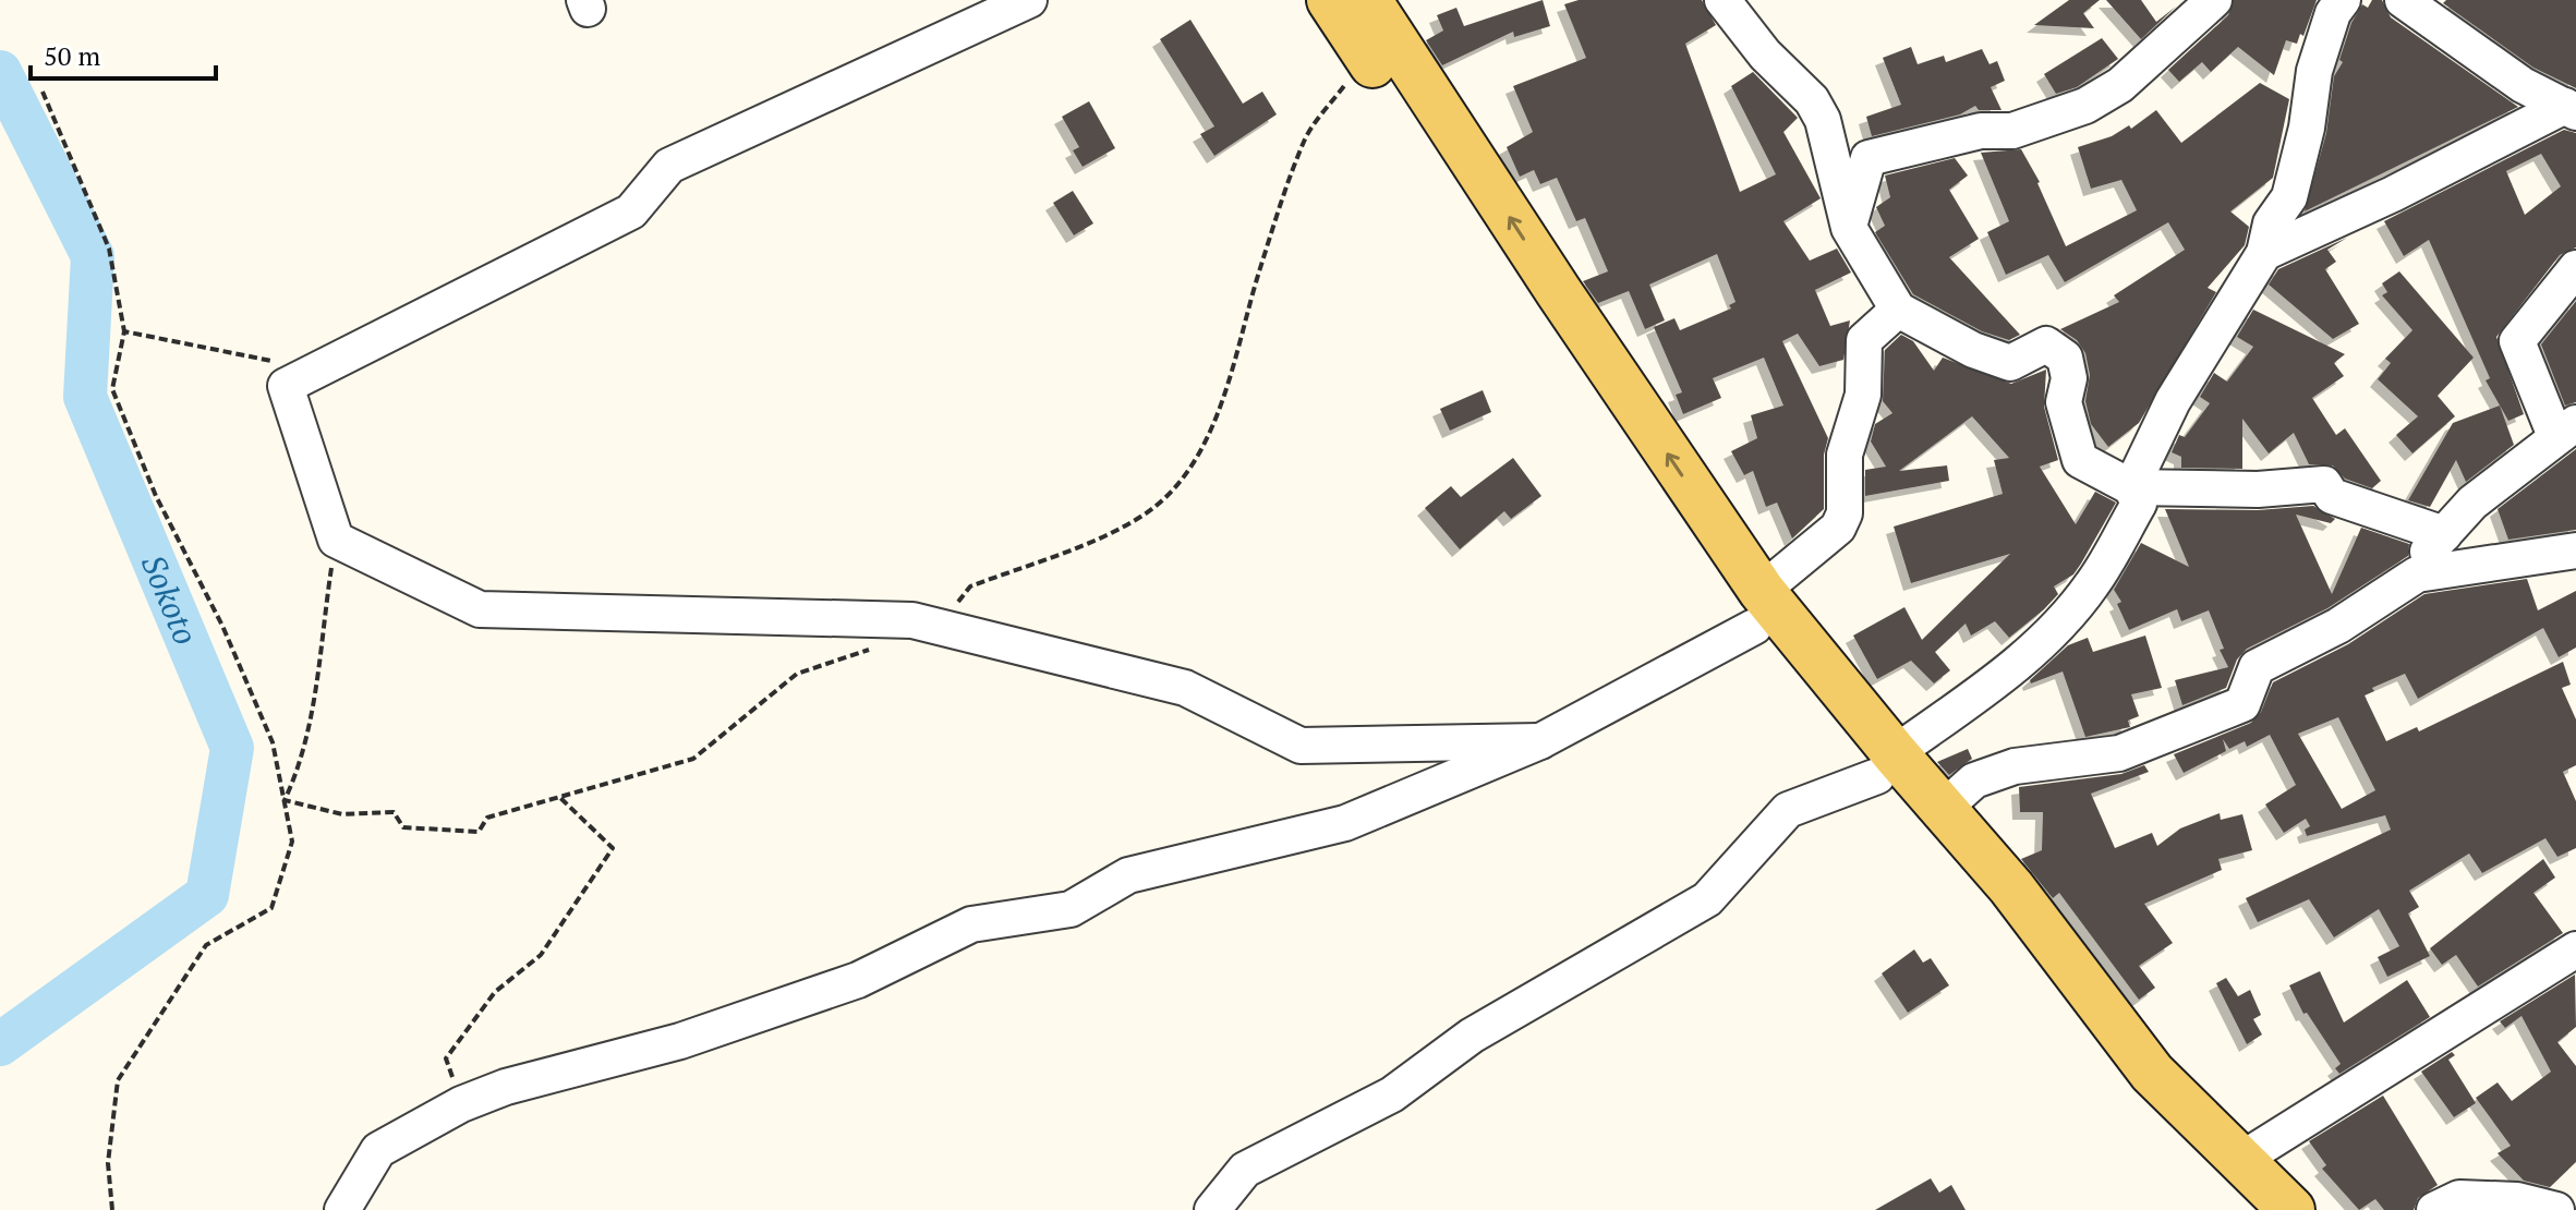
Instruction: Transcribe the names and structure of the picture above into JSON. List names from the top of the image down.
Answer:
{
  "water": ["Sokoto"],
  "scale_bar": "50 m"
}
